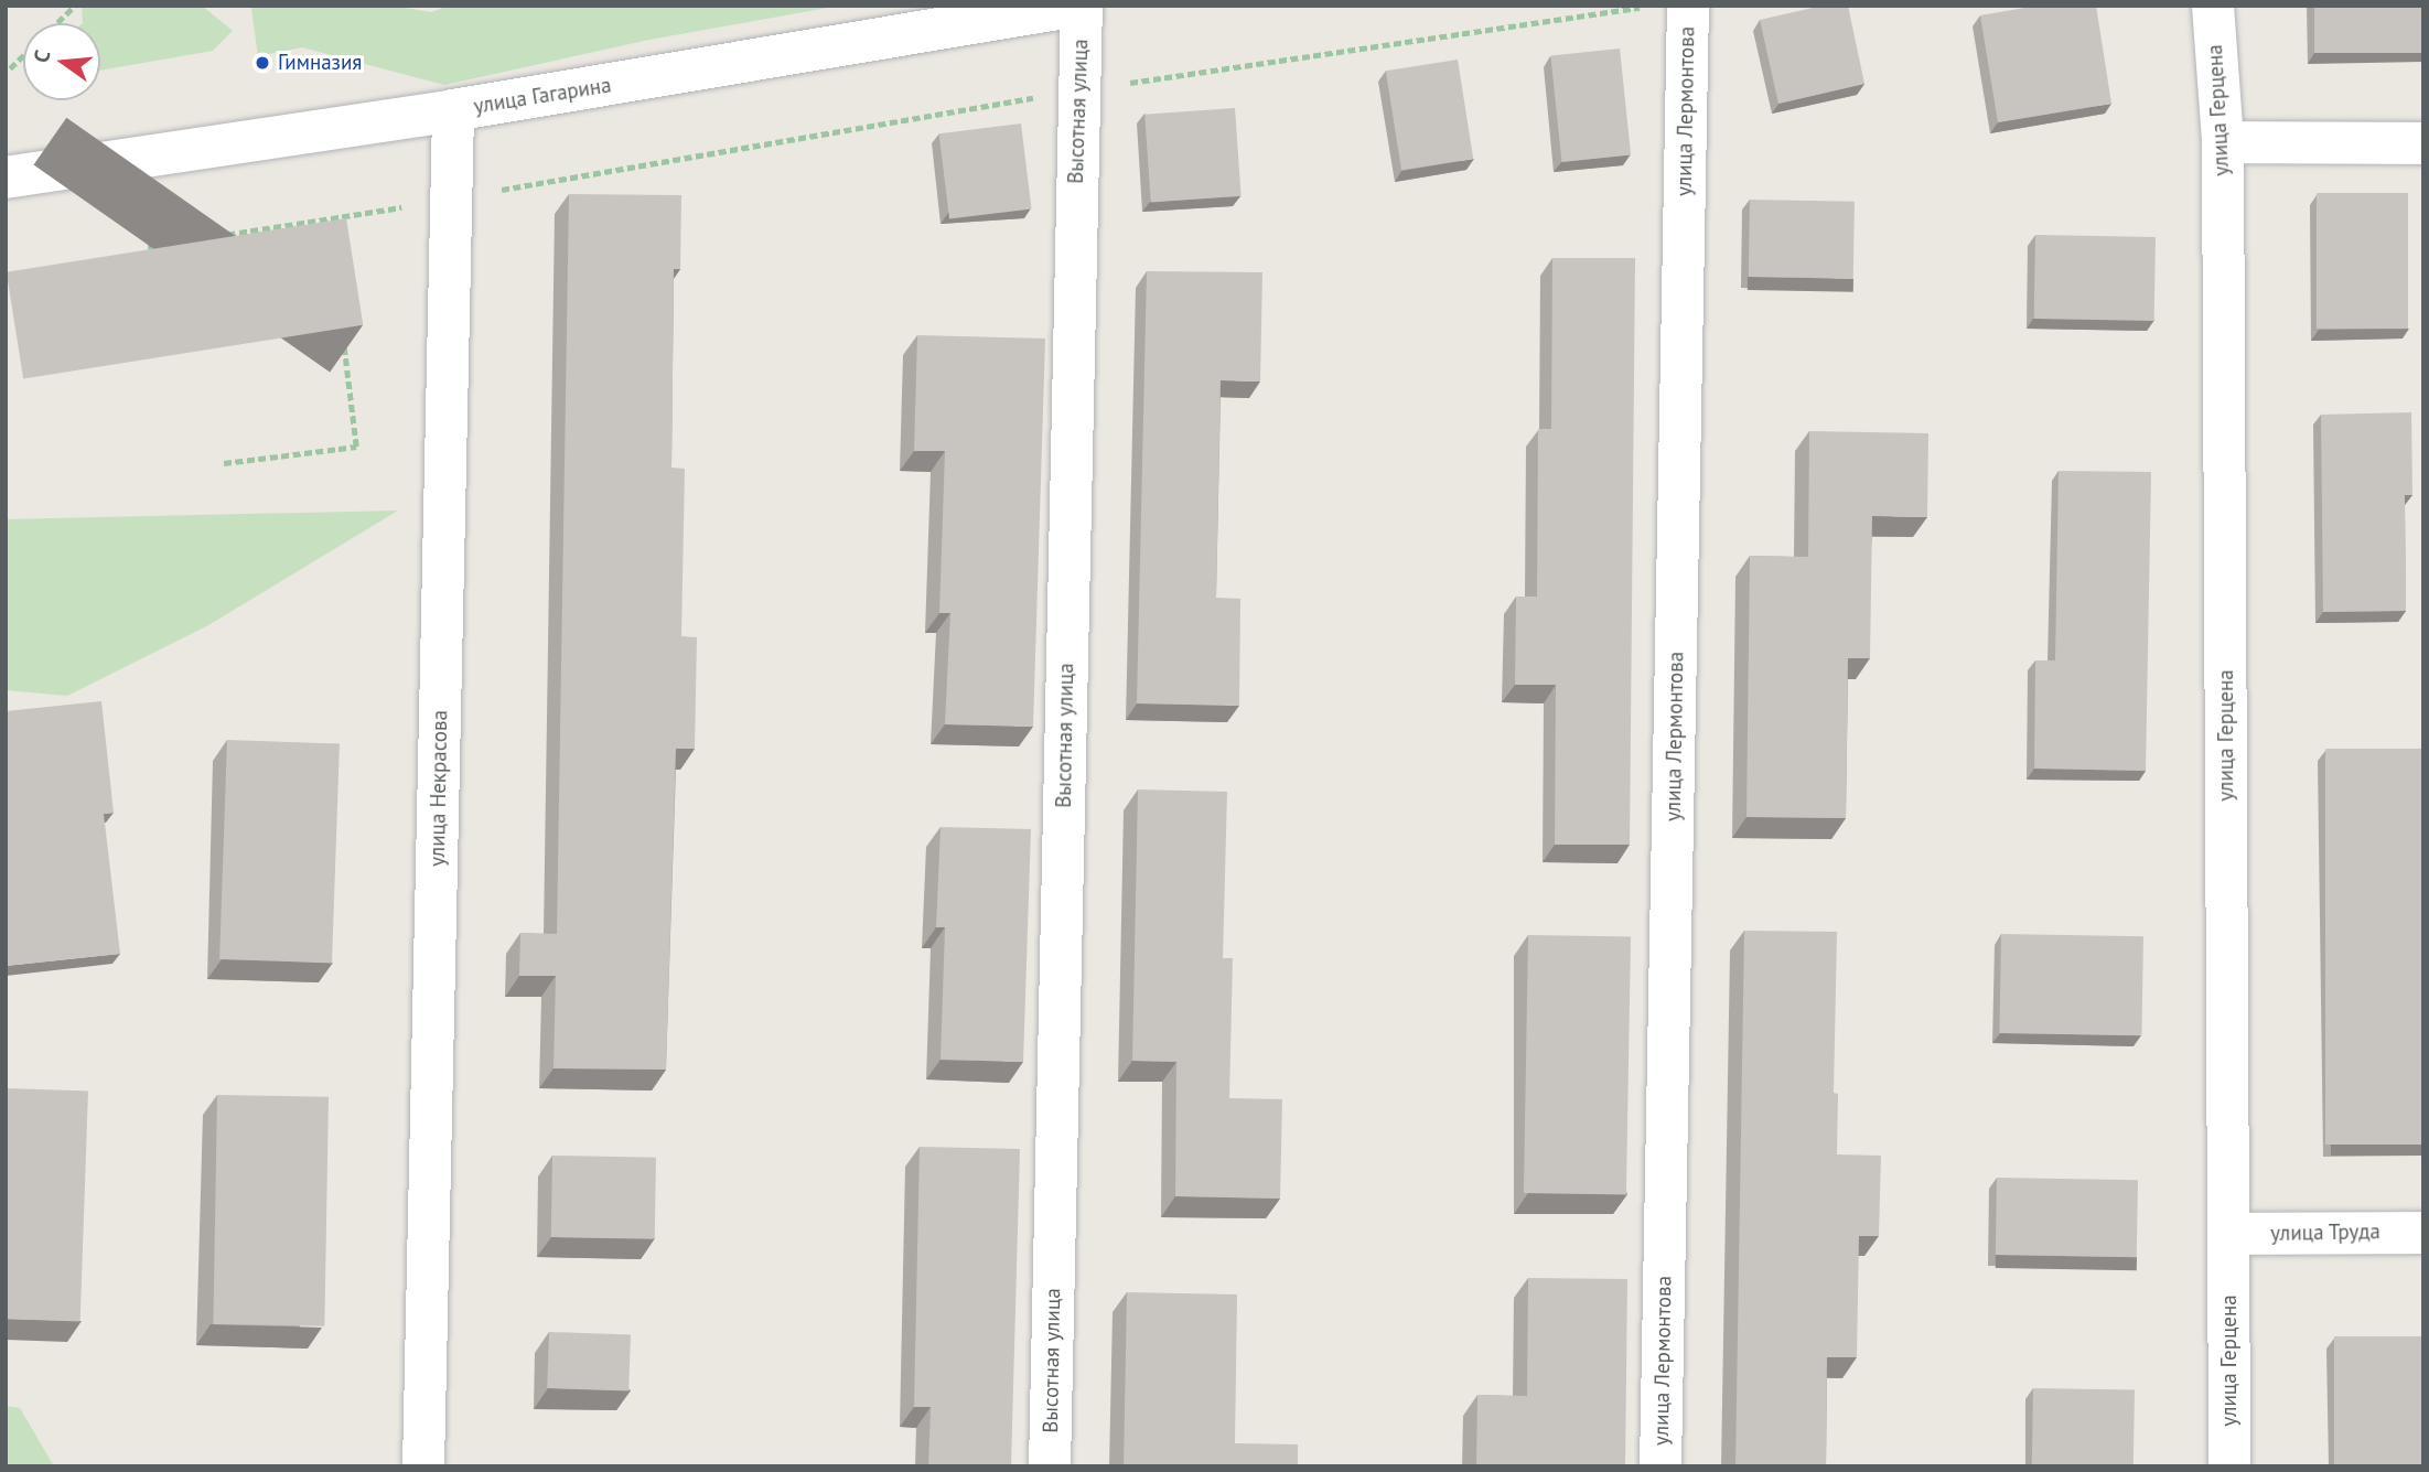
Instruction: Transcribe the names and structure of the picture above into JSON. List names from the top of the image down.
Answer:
{
  "streets": {
    "street": [
      "улица Гагарина",
      "улица Герцена",
      "Высотная улица",
      "улица Лермонтова",
      "улица Некрасова",
      "улица Труда"
    ]
  },
  "crossings": [
    ["улица Гагарина", "Высотная улица"],
    ["улица Гагарина", "улица Некрасова"],
    ["улица Герцена", "улица Труда"]
  ],
  "places": ["Гимназия"],
  "north": "left"
}
